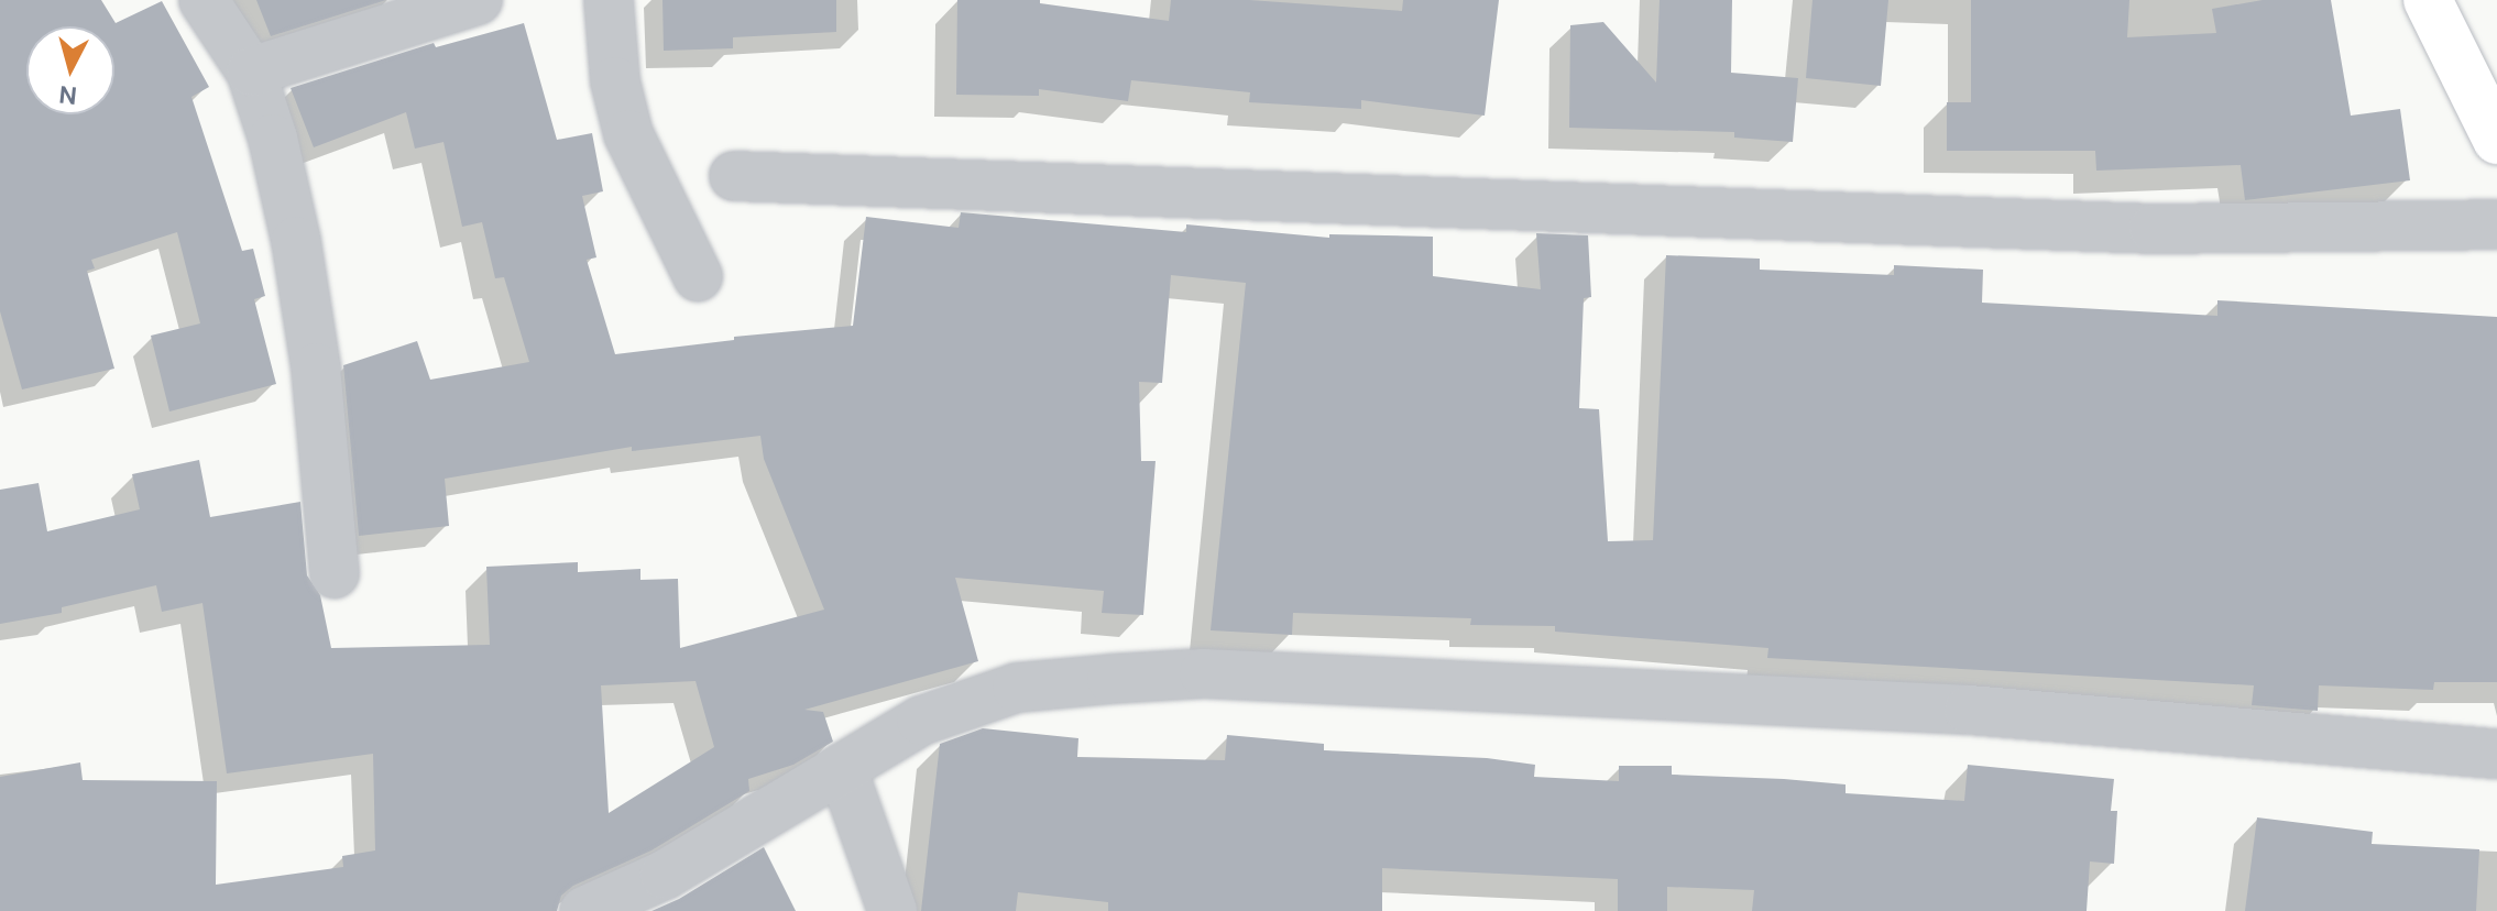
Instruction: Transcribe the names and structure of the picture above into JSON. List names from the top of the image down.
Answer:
{
  "north": "bottom"
}
